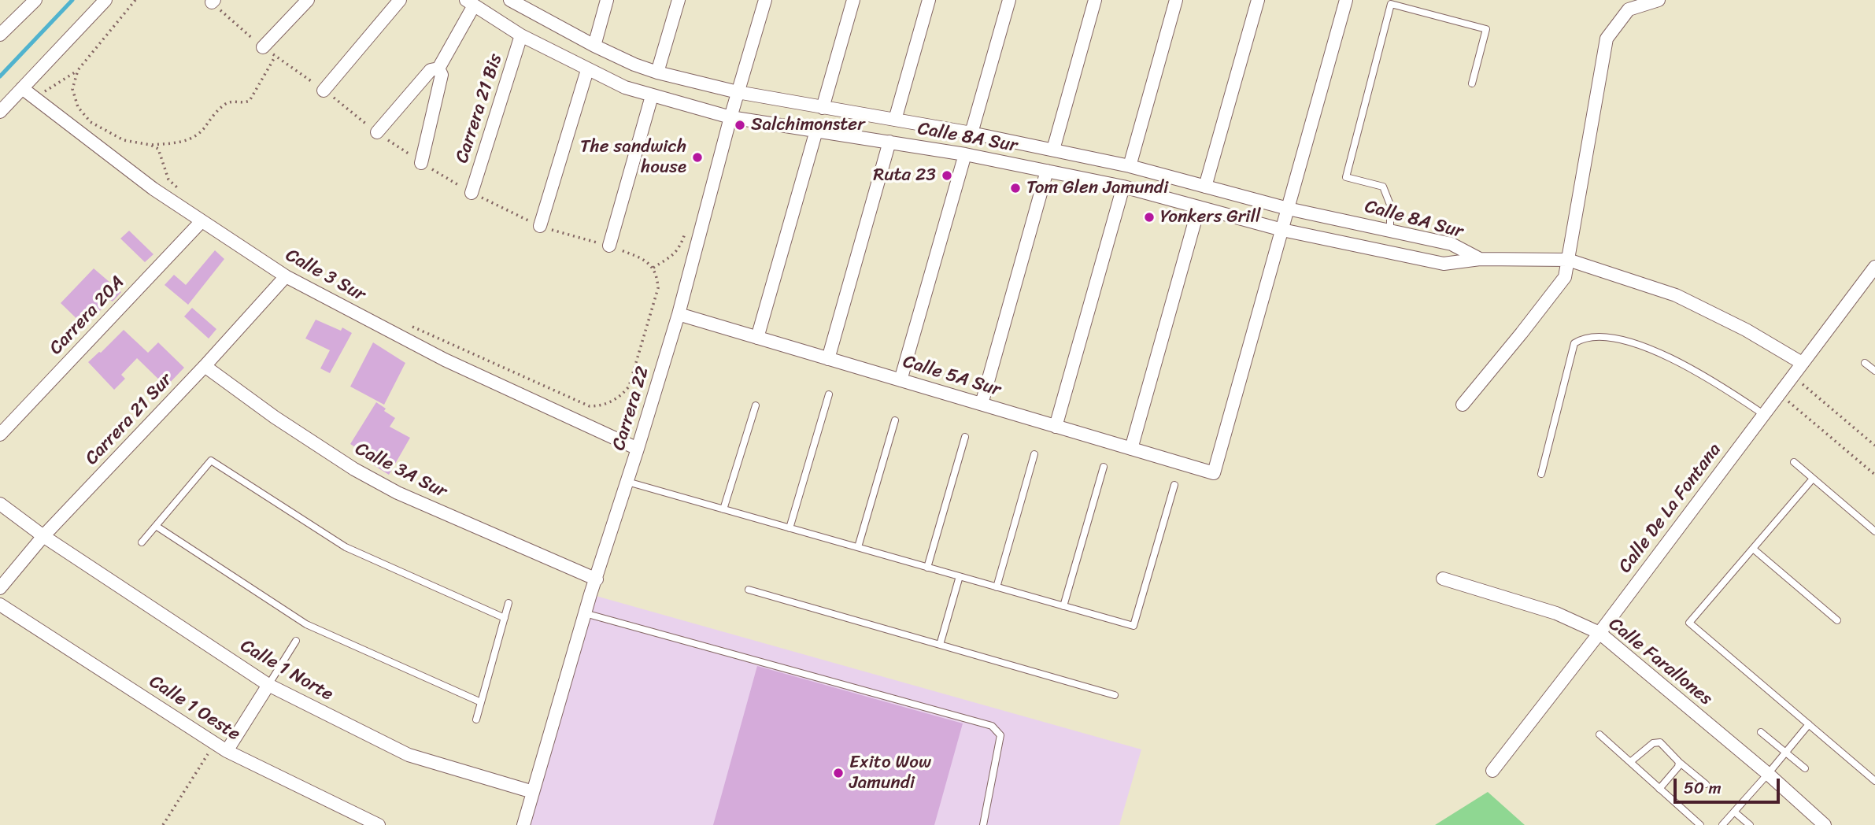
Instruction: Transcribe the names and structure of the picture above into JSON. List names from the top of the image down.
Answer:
{
  "streets": {
    "street": [
      "Carrera 21 Bis",
      "Calle 8A Sur",
      "Calle 3 Sur",
      "Carrera 20A",
      "Calle 5A Sur",
      "Carrera 22",
      "Carrera 21 Sur",
      "Calle 3A Sur",
      "Calle De La Fontana",
      "Calle Farallones",
      "Calle 1 Norte",
      "Calle 1 Oeste"
    ]
  },
  "crossings": [
    ["Carrera 21 Bis", "Calle 8A Sur"],
    ["Calle 8A Sur", "Calle 5A Sur"],
    ["Calle 8A Sur", "Carrera 22"],
    ["Calle 8A Sur", "Calle De La Fontana"],
    ["Calle 3 Sur", "Carrera 20A"],
    ["Calle 3 Sur", "Carrera 22"],
    ["Calle 3 Sur", "Carrera 21 Sur"],
    ["Calle 5A Sur", "Carrera 22"],
    ["Carrera 22", "Calle 3A Sur"],
    ["Carrera 22", "Calle 1 Norte"],
    ["Carrera 21 Sur", "Calle 3A Sur"],
    ["Carrera 21 Sur", "Calle 1 Norte"],
    ["Calle De La Fontana", "Calle Farallones"]
  ],
  "places": [
    "Salchimonster",
    "The sandwich house",
    "Ruta 23",
    "Tom Glen Jamundi",
    "Yonkers Grill",
    "Exito Wow Jamundi"
  ],
  "scale_bar": "50 m"
}
